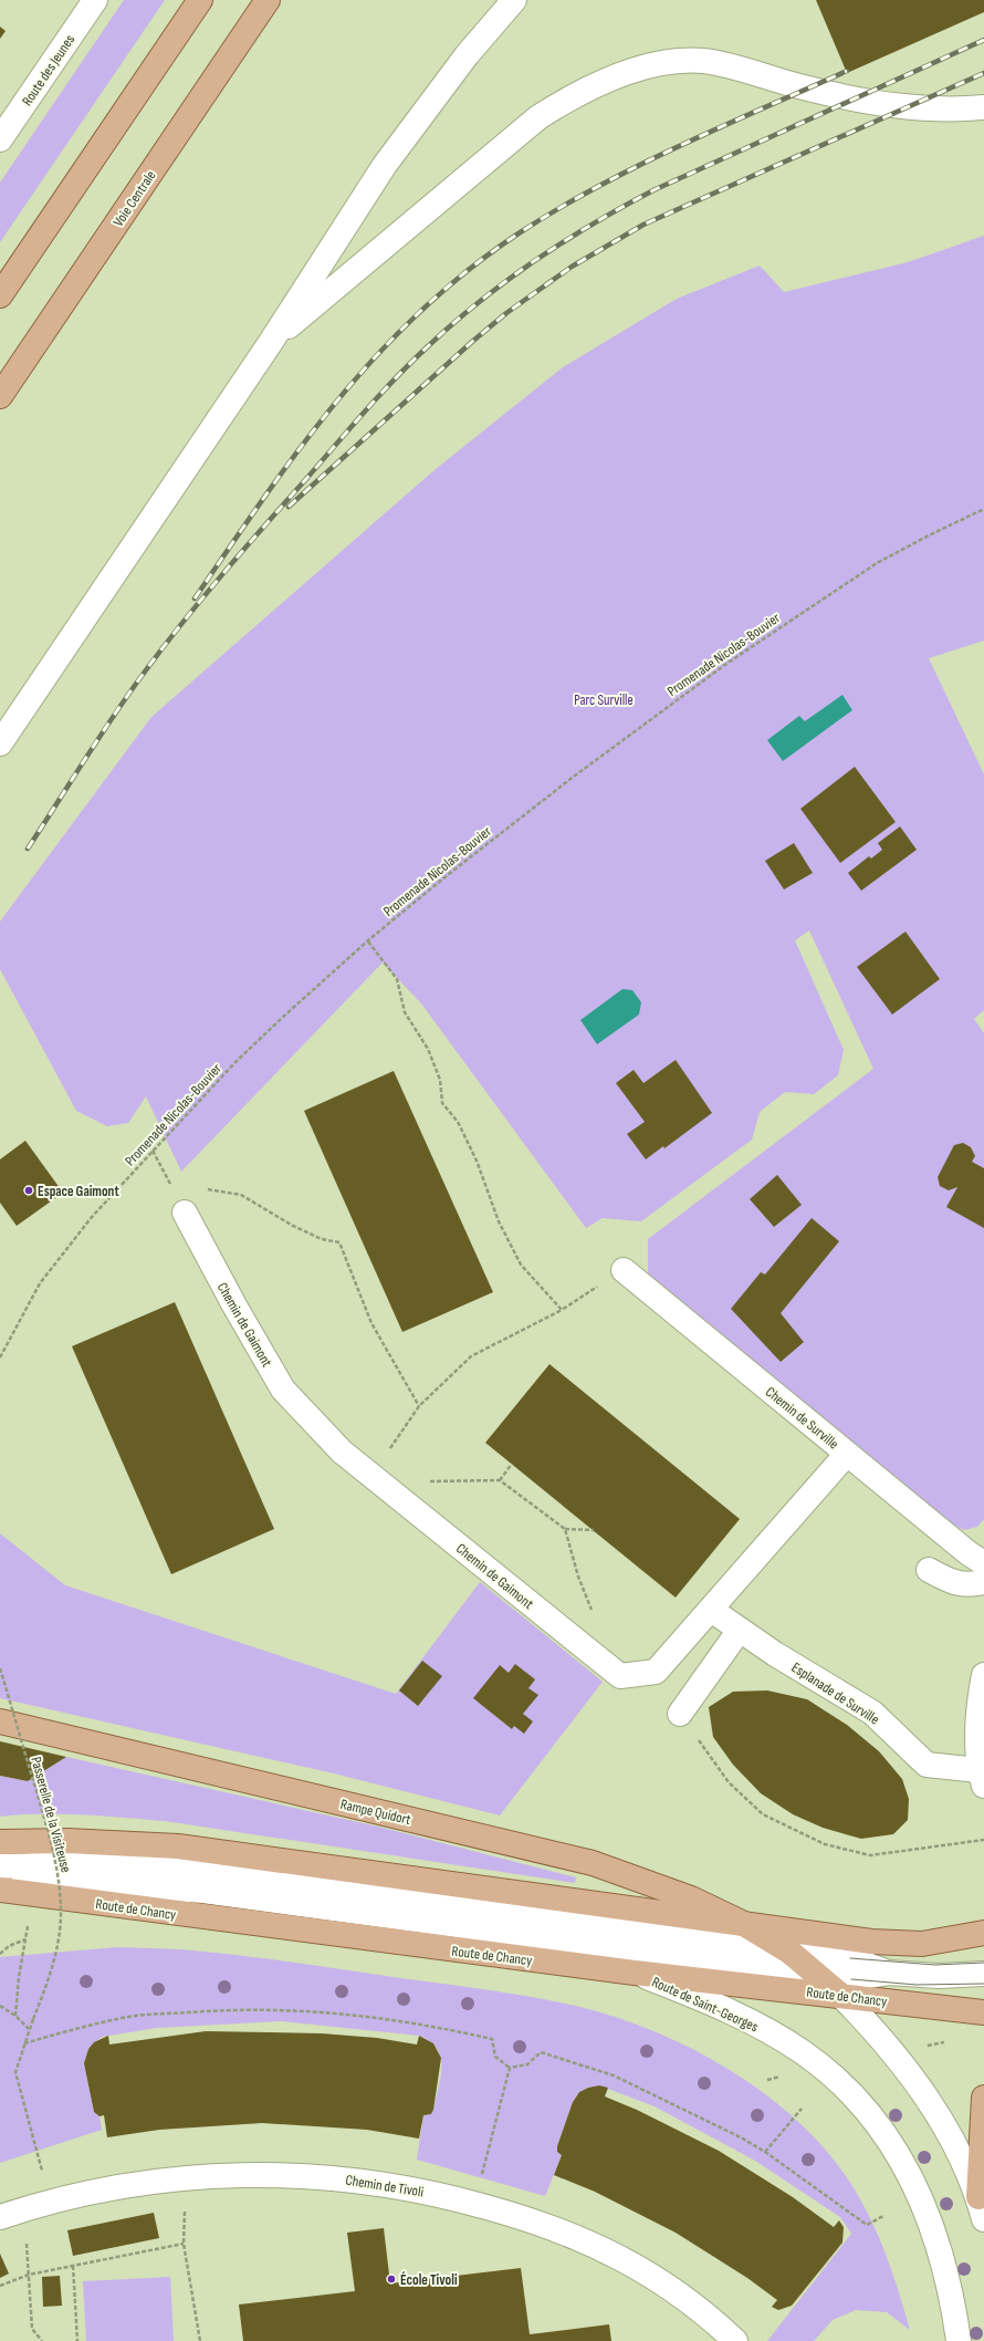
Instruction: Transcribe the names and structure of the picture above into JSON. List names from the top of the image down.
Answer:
{
  "streets": {
    "main road": ["Voie Centrale", "Rampe Quidort", "Route de Chancy"],
    "street": [
      "Route des Jeunes",
      "Chemin de Gaimont",
      "Chemin de Surville",
      "Esplanade de Surville",
      "Route de Saint-Georges",
      "Chemin de Tivoli"
    ],
    "path": ["Promenade Nicolas-Bouvier", "Passerelle de la Visiteuse"]
  },
  "crossings": [
    ["Chemin de Gaimont", "Chemin de Surville"],
    ["Chemin de Gaimont", "Esplanade de Surville"],
    ["Passerelle de la Visiteuse", "Chemin de Tivoli"],
    ["Route de Chancy", "Route de Saint-Georges"]
  ],
  "parks": ["Parc Surville"],
  "places": ["Espace Gaimont", "École Tivoli"]
}
